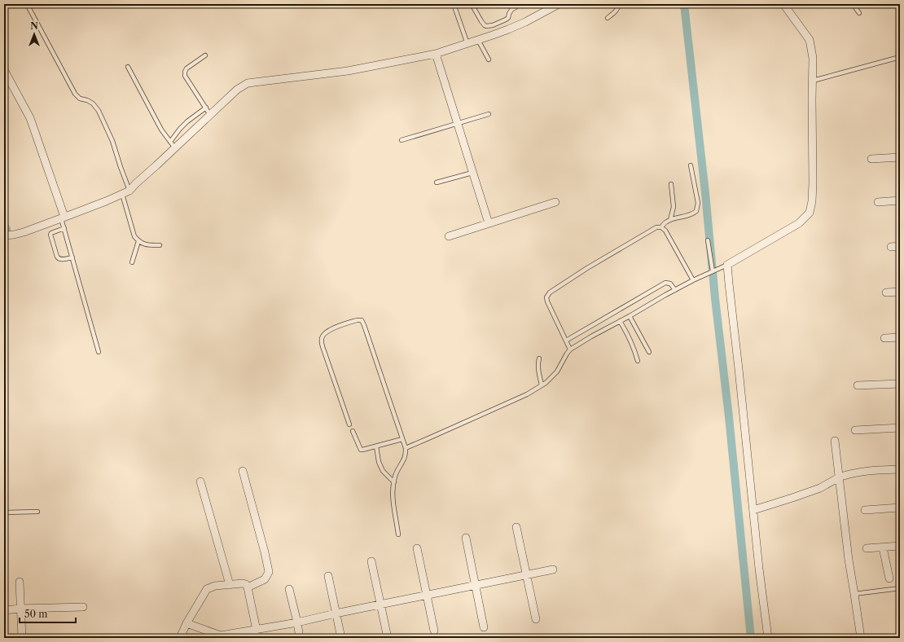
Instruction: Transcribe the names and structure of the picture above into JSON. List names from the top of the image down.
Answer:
{
  "scale_bar": "50 m",
  "north": "top"
}
